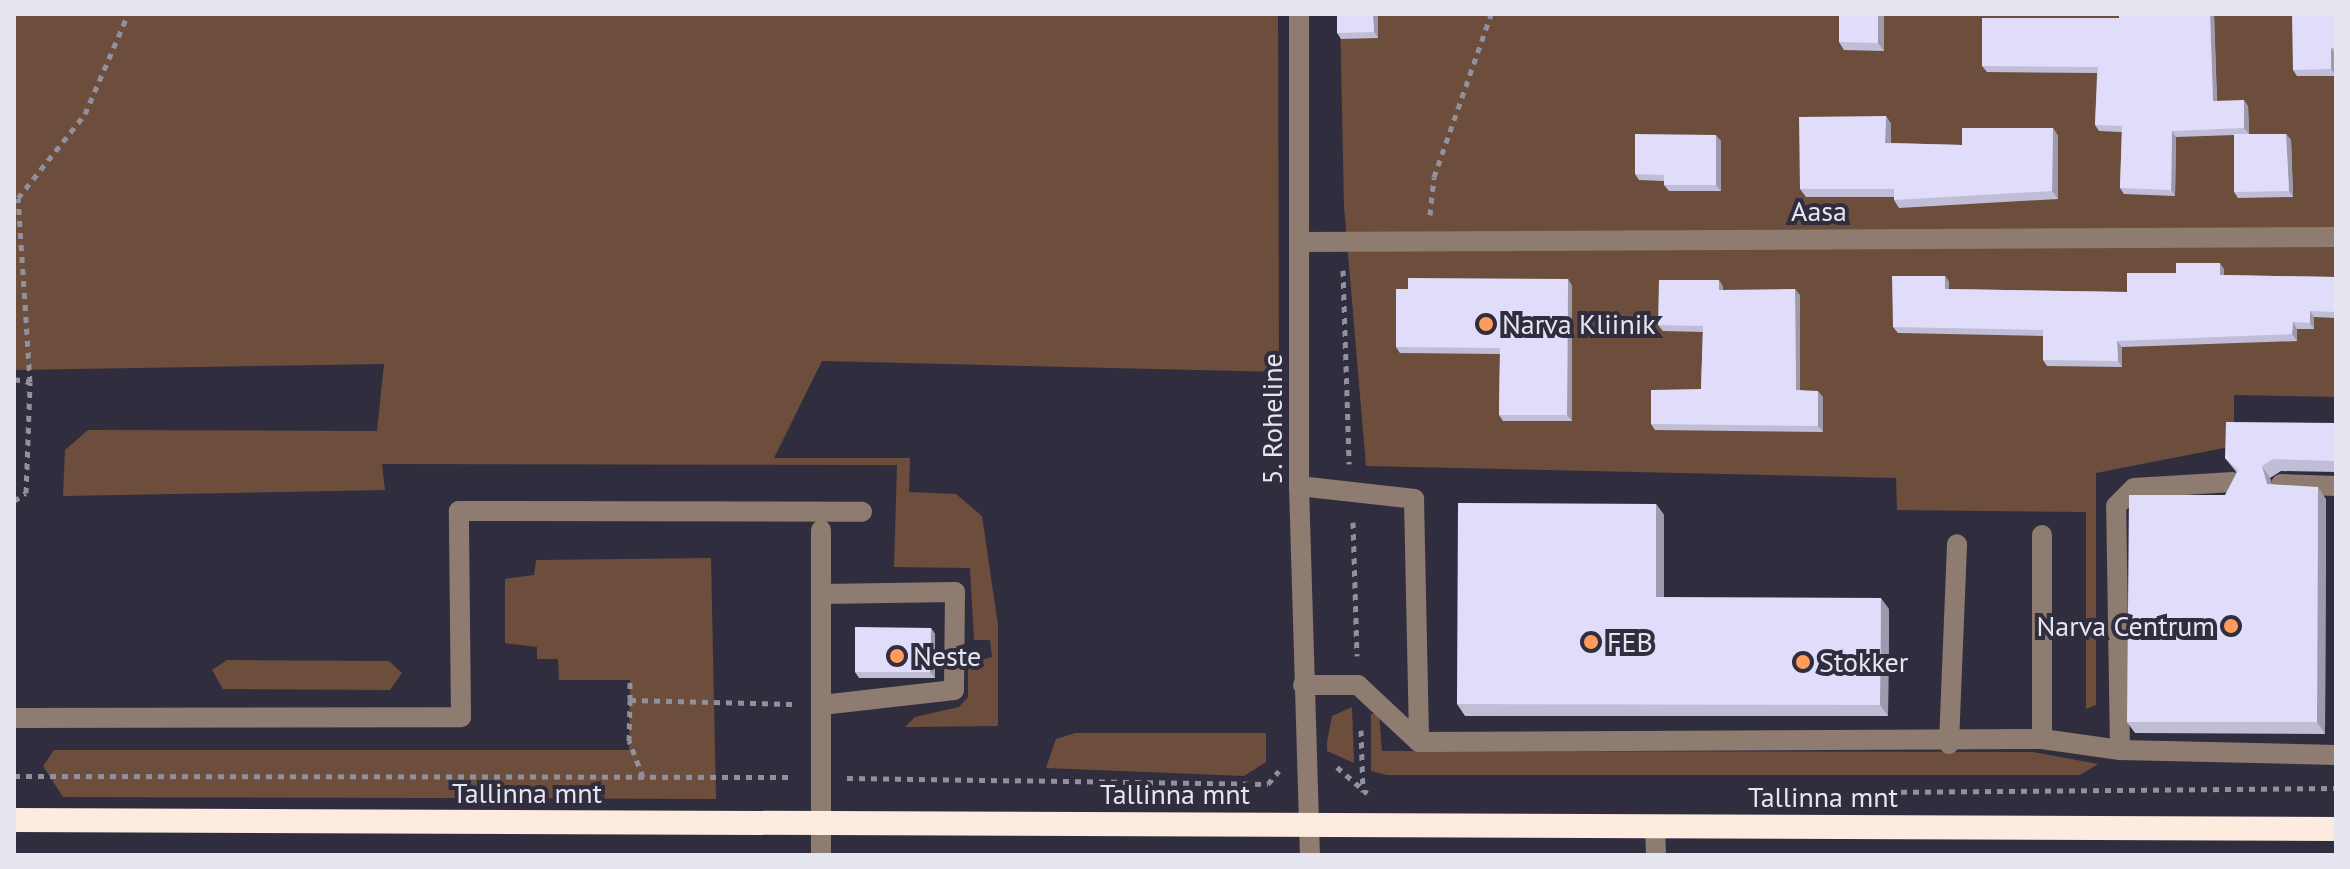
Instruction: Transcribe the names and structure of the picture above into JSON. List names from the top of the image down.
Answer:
{
  "streets": {
    "highway": ["Tallinna mnt"],
    "street": ["Aasa", "5. Roheline"]
  },
  "crossings": [
    ["Aasa", "5. Roheline"],
    ["5. Roheline", "Tallinna mnt"]
  ],
  "places": [
    "Narva Kliinik",
    "Narva Centrum",
    "FEB",
    "Neste",
    "Stokker"
  ]
}
